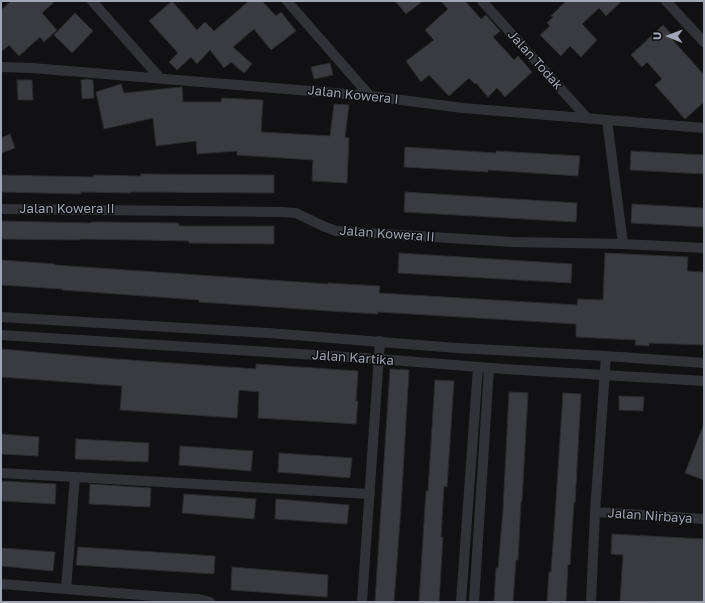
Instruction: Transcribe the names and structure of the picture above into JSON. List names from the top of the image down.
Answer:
{
  "streets": {
    "street": [
      "Jalan Todak",
      "Jalan Kowera I",
      "Jalan Kowera II",
      "Jalan Kartika",
      "Jalan Nirbaya"
    ]
  },
  "crossings": [
    ["Jalan Todak", "Jalan Kowera I"]
  ],
  "north": "left"
}
